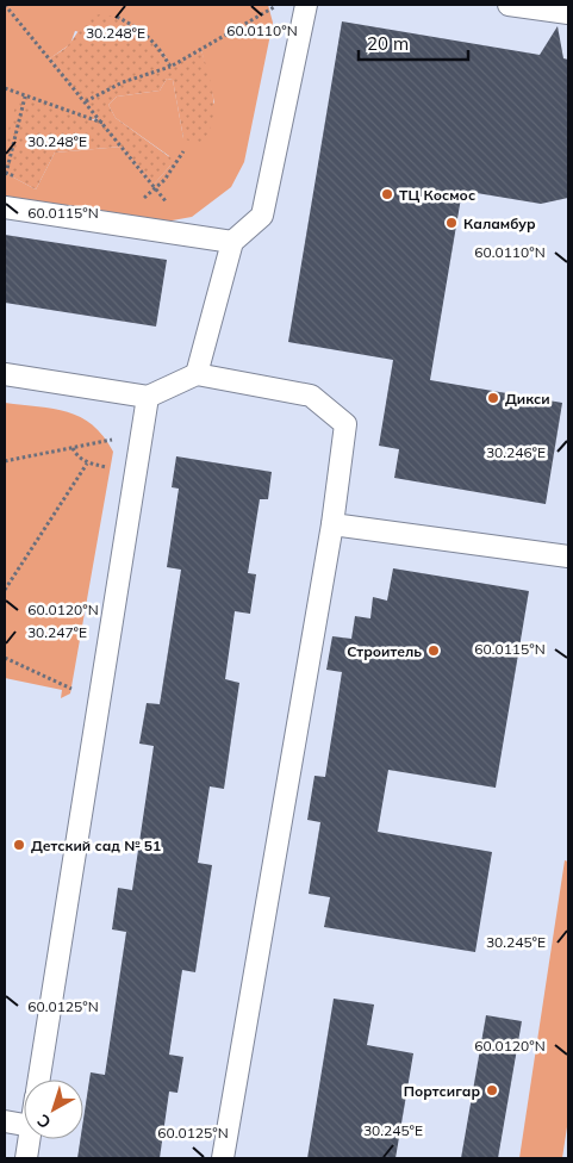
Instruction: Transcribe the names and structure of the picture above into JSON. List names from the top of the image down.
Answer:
{
  "places": [
    "ТЦ Космос",
    "Каламбур",
    "Дикси",
    "Строитель",
    "Детский сад № 51",
    "Портсигар"
  ],
  "scale_bar": "20 m",
  "north": "bottom left",
  "coordinates": [
    "60.0110°N",
    "30.248°E",
    "60.0115°N",
    "30.246°E",
    "60.0120°N",
    "30.247°E",
    "30.245°E",
    "60.0125°N"
  ]
}
